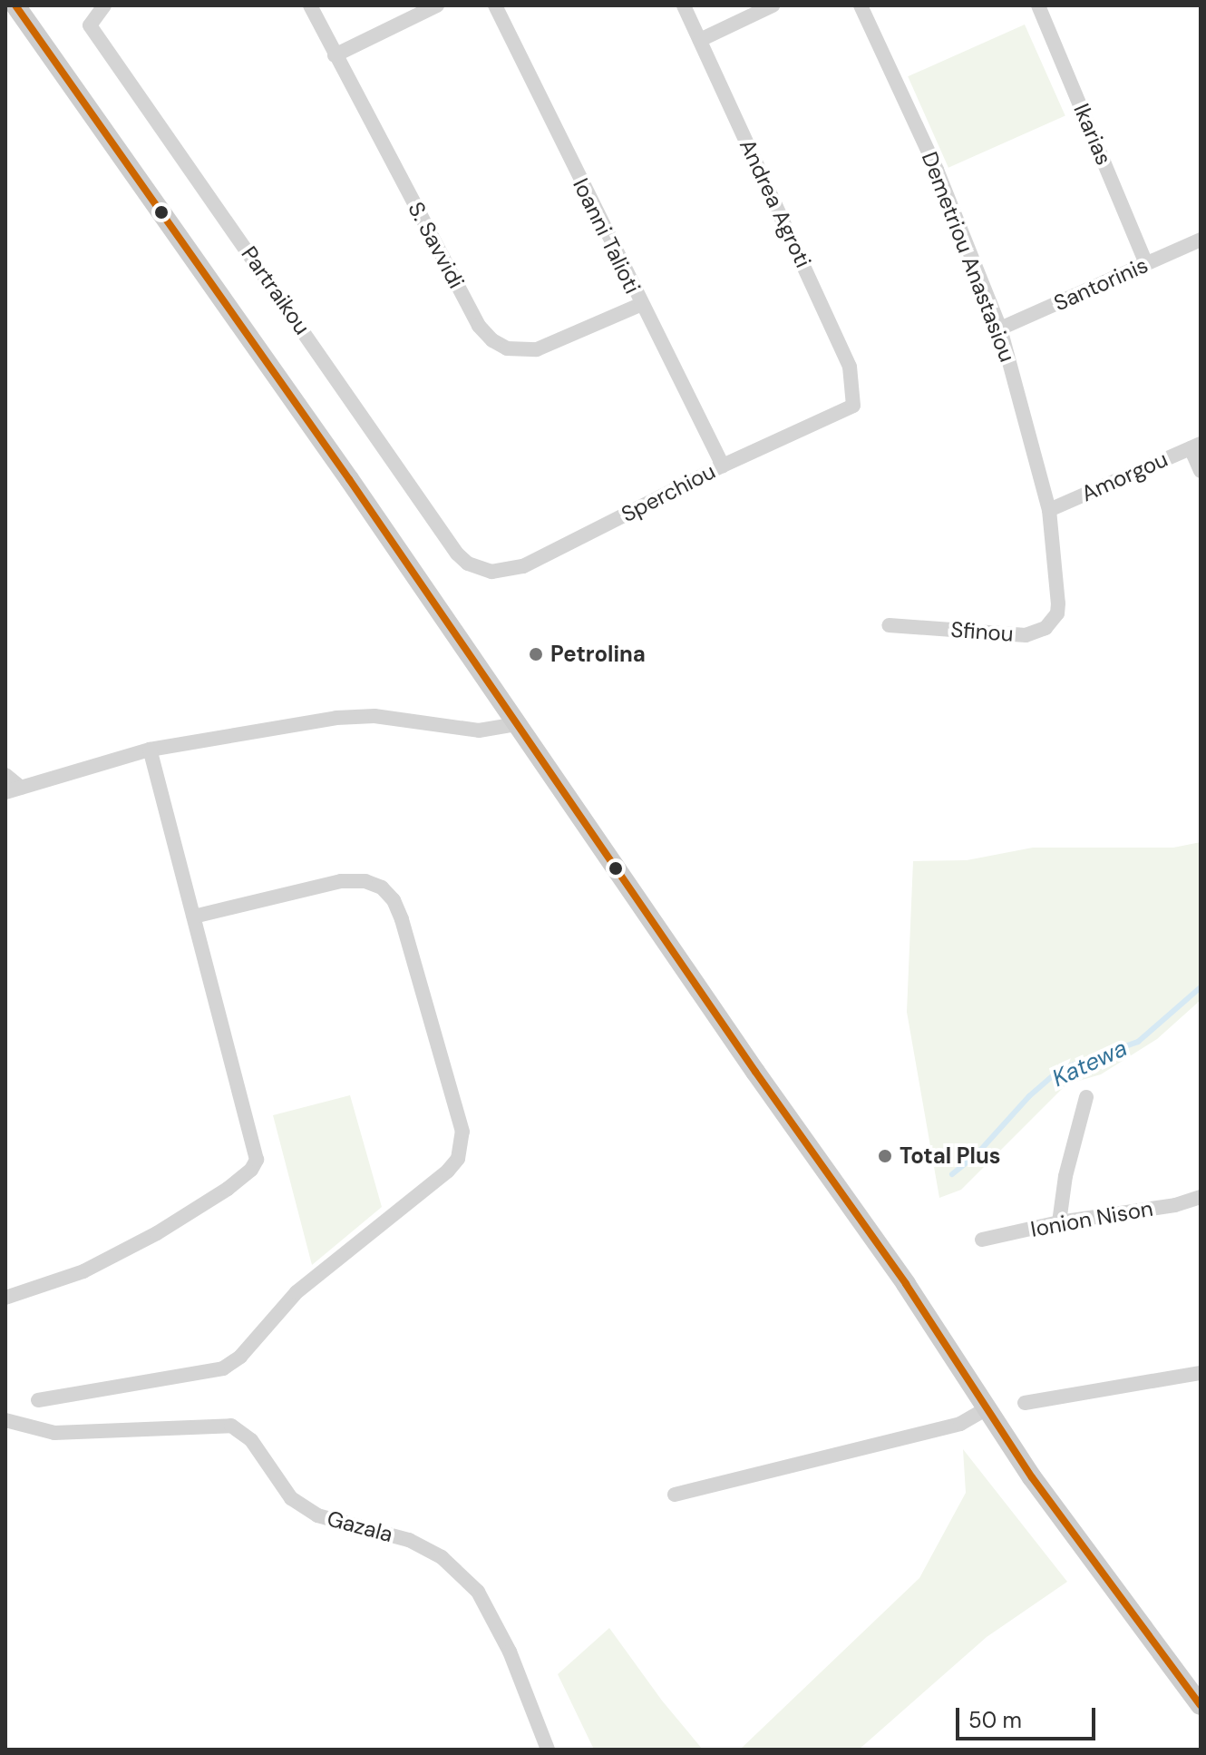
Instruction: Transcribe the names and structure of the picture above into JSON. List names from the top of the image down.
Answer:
{
  "streets": {
    "street": [
      "Ikarias",
      "Andrea Agroti",
      "Ioanni Talioti",
      "S. Savvidi",
      "Demetriou Anastasiou",
      "Santorinis",
      "Partraikou",
      "Amorgou",
      "Sperchiou",
      "Sfinou",
      "Ionion Nison",
      "Gazala"
    ]
  },
  "crossings": [
    ["Ikarias", "Santorinis"],
    ["Andrea Agroti", "Sperchiou"],
    ["Ioanni Talioti", "S. Savvidi"],
    ["Ioanni Talioti", "Sperchiou"],
    ["Demetriou Anastasiou", "Santorinis"],
    ["Demetriou Anastasiou", "Amorgou"],
    ["Demetriou Anastasiou", "Sfinou"],
    ["Partraikou", "Sperchiou"]
  ],
  "water": ["Katewa"],
  "places": ["Petrolina", "Total Plus"],
  "scale_bar": "50 m"
}
